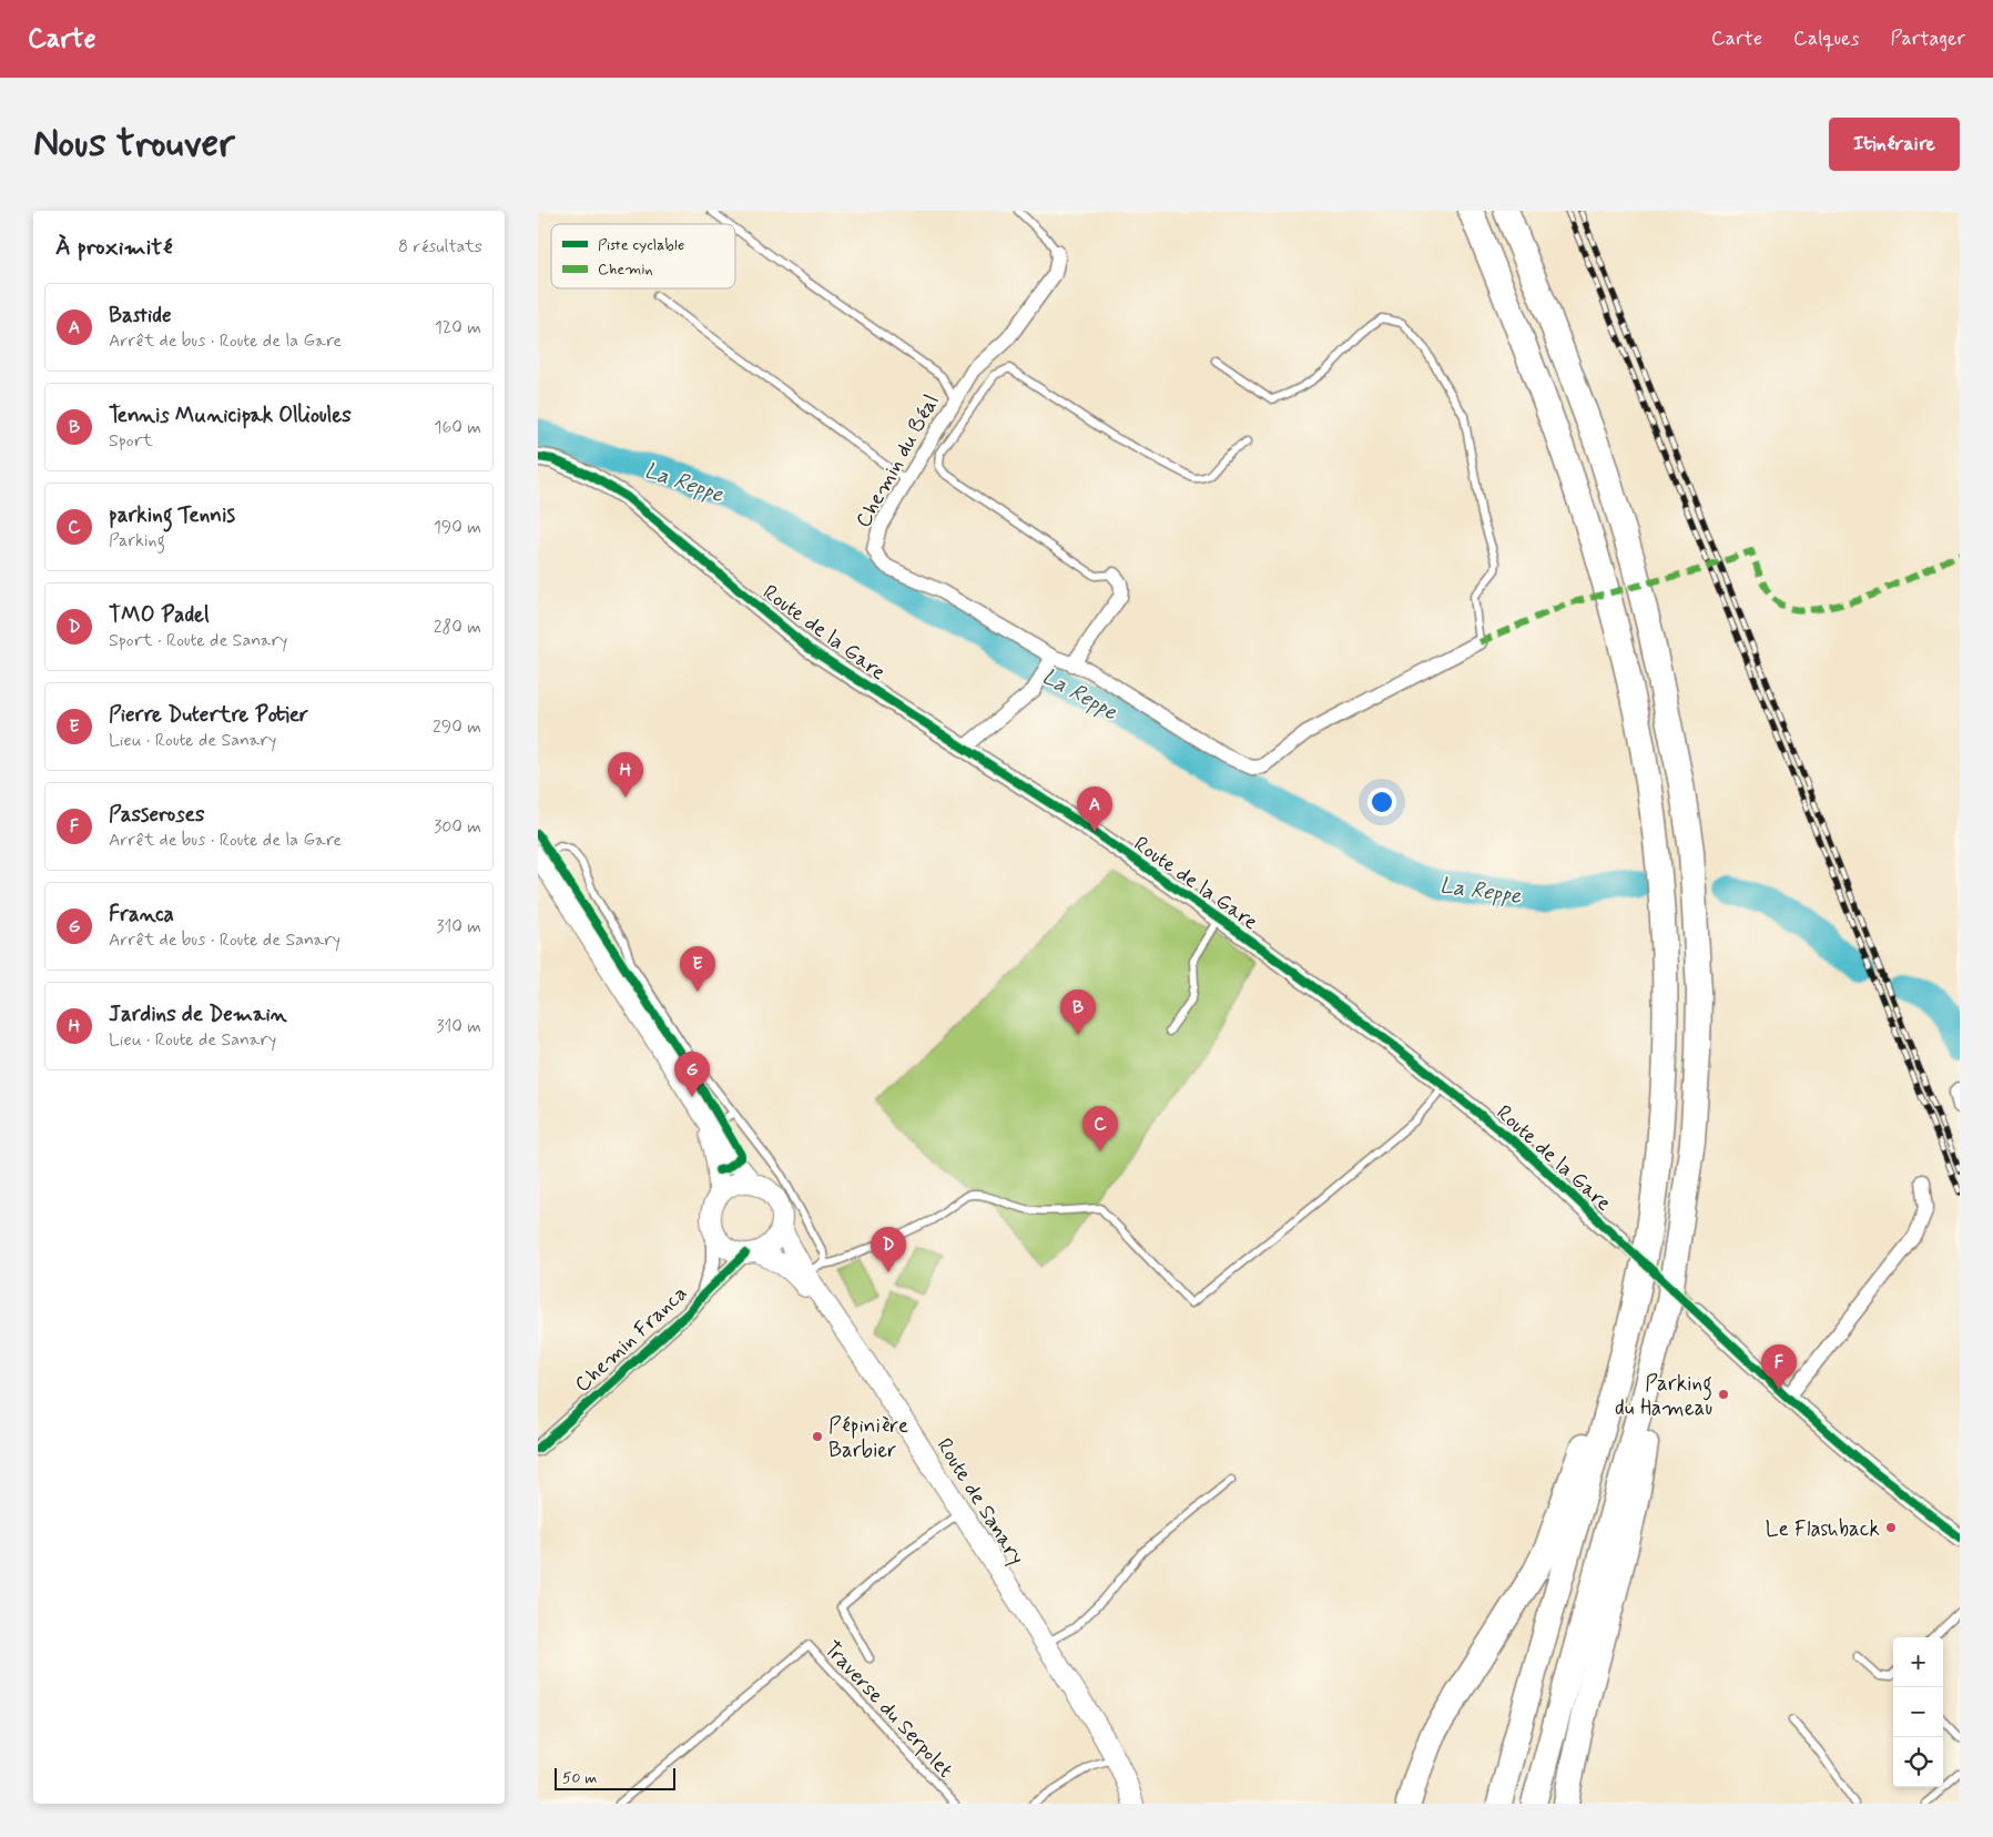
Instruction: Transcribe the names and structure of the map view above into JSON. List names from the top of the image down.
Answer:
{
  "streets": {
    "main road": ["Route de Sanary"],
    "street": ["Chemin du Béal", "Route de la Gare", "Chemin Franca"],
    "lane": ["Traverse du Serpolet"]
  },
  "crossings": [
    ["Chemin Franca", "Route de Sanary"]
  ],
  "water": ["La Reppe"],
  "places": ["Parking du Hameau", "Pépinière Barbier", "Le Flashback"],
  "legend": ["Piste cyclable", "Chemin"],
  "scale_bar": "50 m",
  "page": {
    "header": "Carte",
    "nav": ["Carte", "Calques", "Partager"],
    "buttons": "Itinéraire",
    "title": "Nous trouver",
    "heading": ["À proximité", "8 résultats"],
    "list": [
      {
        "mark": "A",
        "name": "Bastide",
        "note": "Arrêt de bus · Route de la Gare",
        "value": "120 m"
      },
      {
        "mark": "B",
        "name": "Tennis Municipak Ollioules",
        "note": "Sport",
        "value": "160 m"
      },
      {
        "mark": "C",
        "name": "parking Tennis",
        "note": "Parking",
        "value": "190 m"
      },
      {
        "mark": "D",
        "name": "TMO Padel",
        "note": "Sport · Route de Sanary",
        "value": "280 m"
      },
      {
        "mark": "E",
        "name": "Pierre Dutertre Potier",
        "note": "Lieu · Route de Sanary",
        "value": "290 m"
      },
      {
        "mark": "F",
        "name": "Passeroses",
        "note": "Arrêt de bus · Route de la Gare",
        "value": "300 m"
      },
      {
        "mark": "G",
        "name": "Franca",
        "note": "Arrêt de bus · Route de Sanary",
        "value": "310 m"
      },
      {
        "mark": "H",
        "name": "Jardins de Demain",
        "note": "Lieu · Route de Sanary",
        "value": "310 m"
      }
    ],
    "pins": [
      "H",
      "A",
      "E",
      "B",
      "G",
      "C",
      "D",
      "F"
    ],
    "map_buttons": ["+", "−"],
    "scale": "50 m"
  }
}
